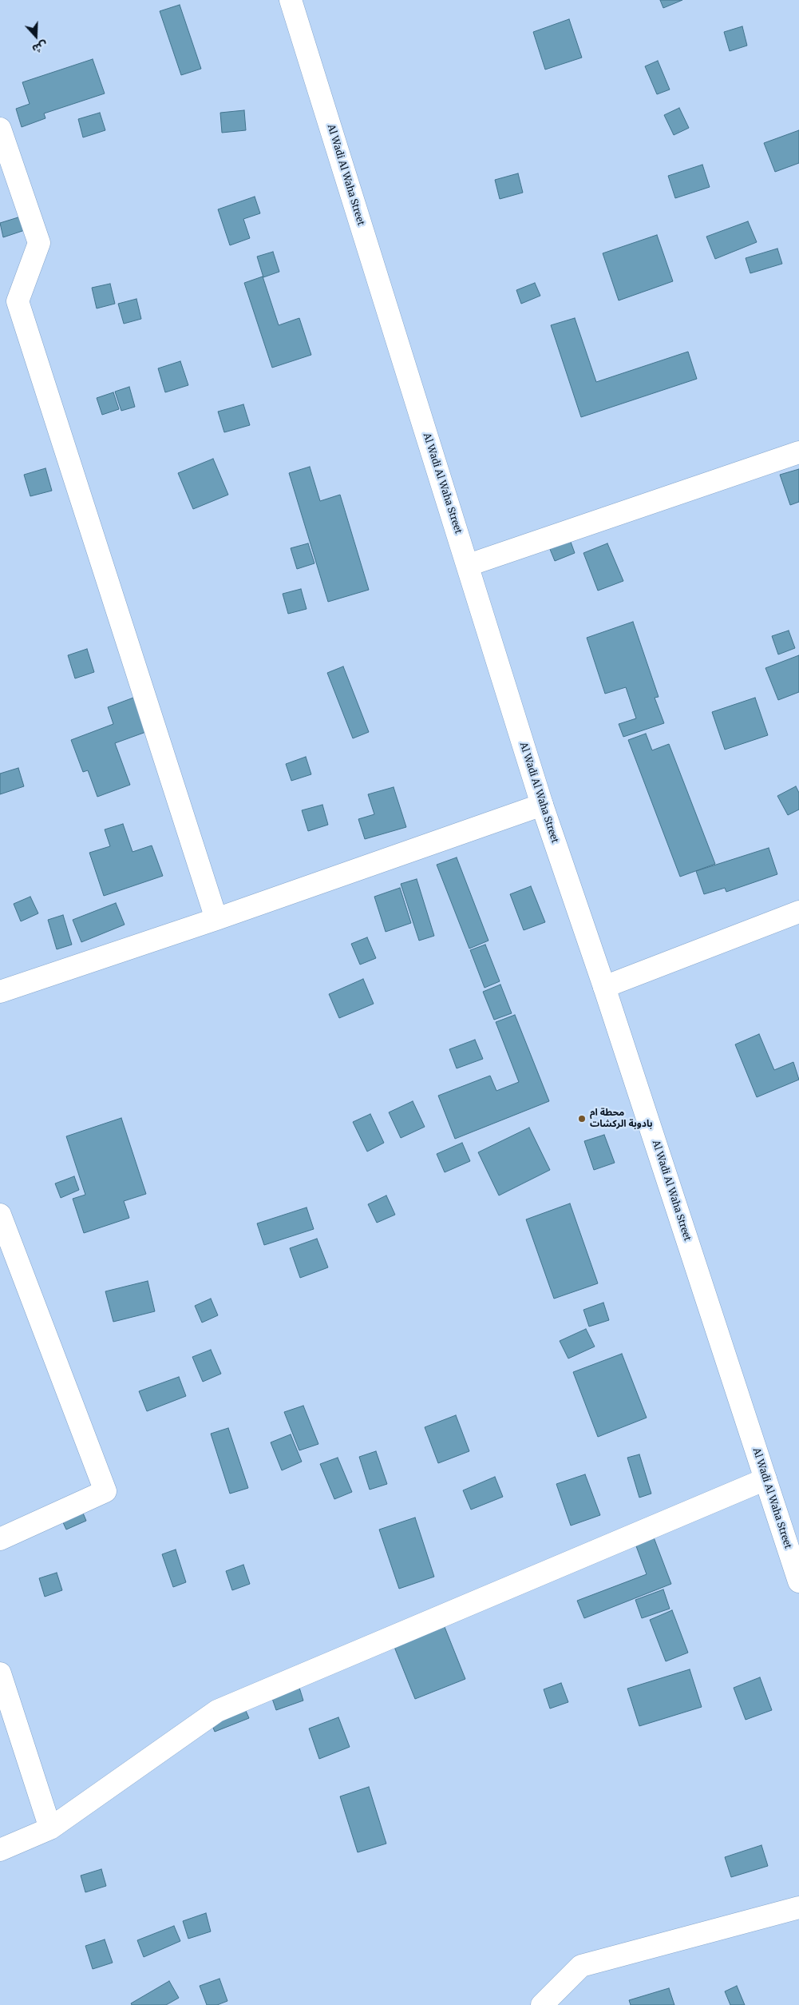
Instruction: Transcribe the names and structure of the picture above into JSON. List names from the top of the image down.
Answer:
{
  "streets": {
    "street": ["Al Wadi Al Waha Street"]
  },
  "places": ["محطة ام بادوبة الركشات"],
  "north": "bottom"
}
